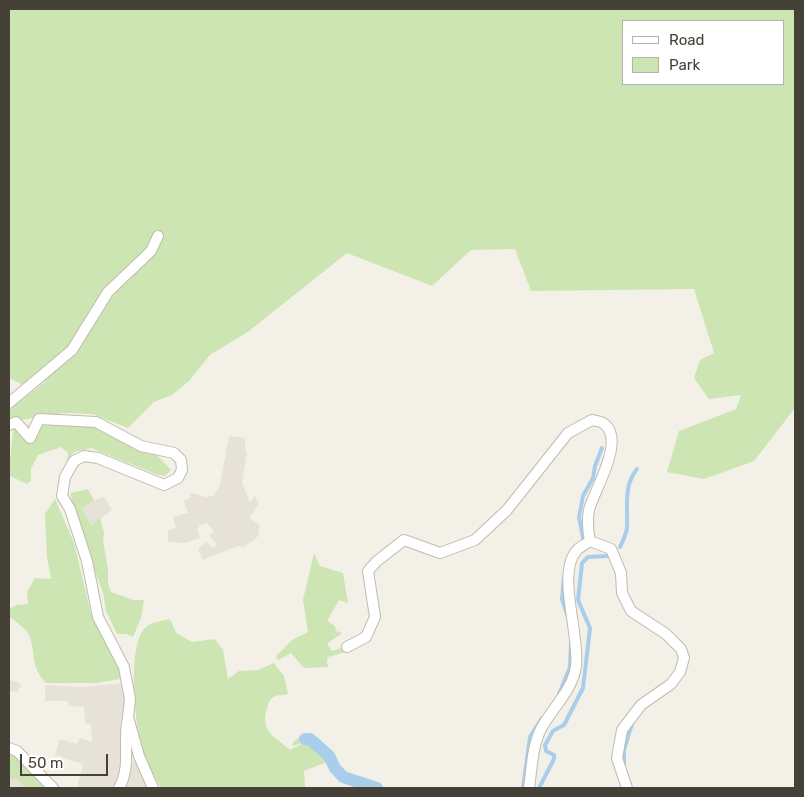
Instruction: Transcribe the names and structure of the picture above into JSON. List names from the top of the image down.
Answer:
{
  "legend": ["Road", "Park"],
  "scale_bar": "50 m"
}
